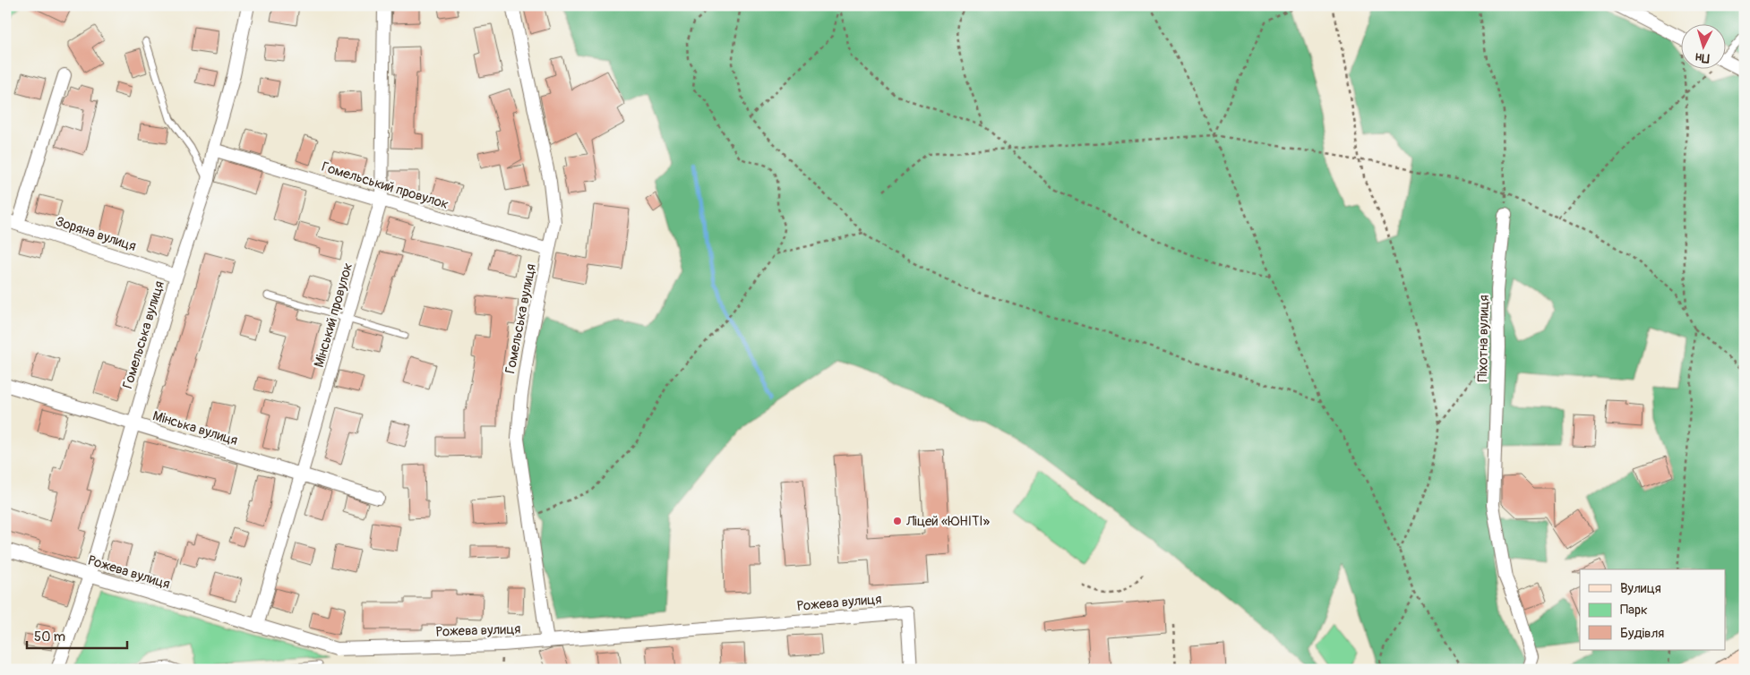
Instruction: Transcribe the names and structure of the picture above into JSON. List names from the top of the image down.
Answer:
{
  "streets": {
    "street": [
      "Гомельський провулок",
      "Зоряна вулиця",
      "Мінський провулок",
      "Гомельська вулиця",
      "Піхотна вулиця",
      "Мінська вулиця",
      "Рожева вулиця"
    ]
  },
  "crossings": [
    ["Гомельський провулок", "Мінський провулок"],
    ["Гомельський провулок", "Гомельська вулиця"],
    ["Зоряна вулиця", "Гомельська вулиця"],
    ["Мінський провулок", "Мінська вулиця"],
    ["Мінський провулок", "Рожева вулиця"],
    ["Гомельська вулиця", "Мінська вулиця"],
    ["Гомельська вулиця", "Рожева вулиця"]
  ],
  "places": ["Ліцей «ЮНІТІ»"],
  "legend": ["Вулиця", "Парк", "Будівля"],
  "scale_bar": "50 m",
  "north": "bottom"
}
